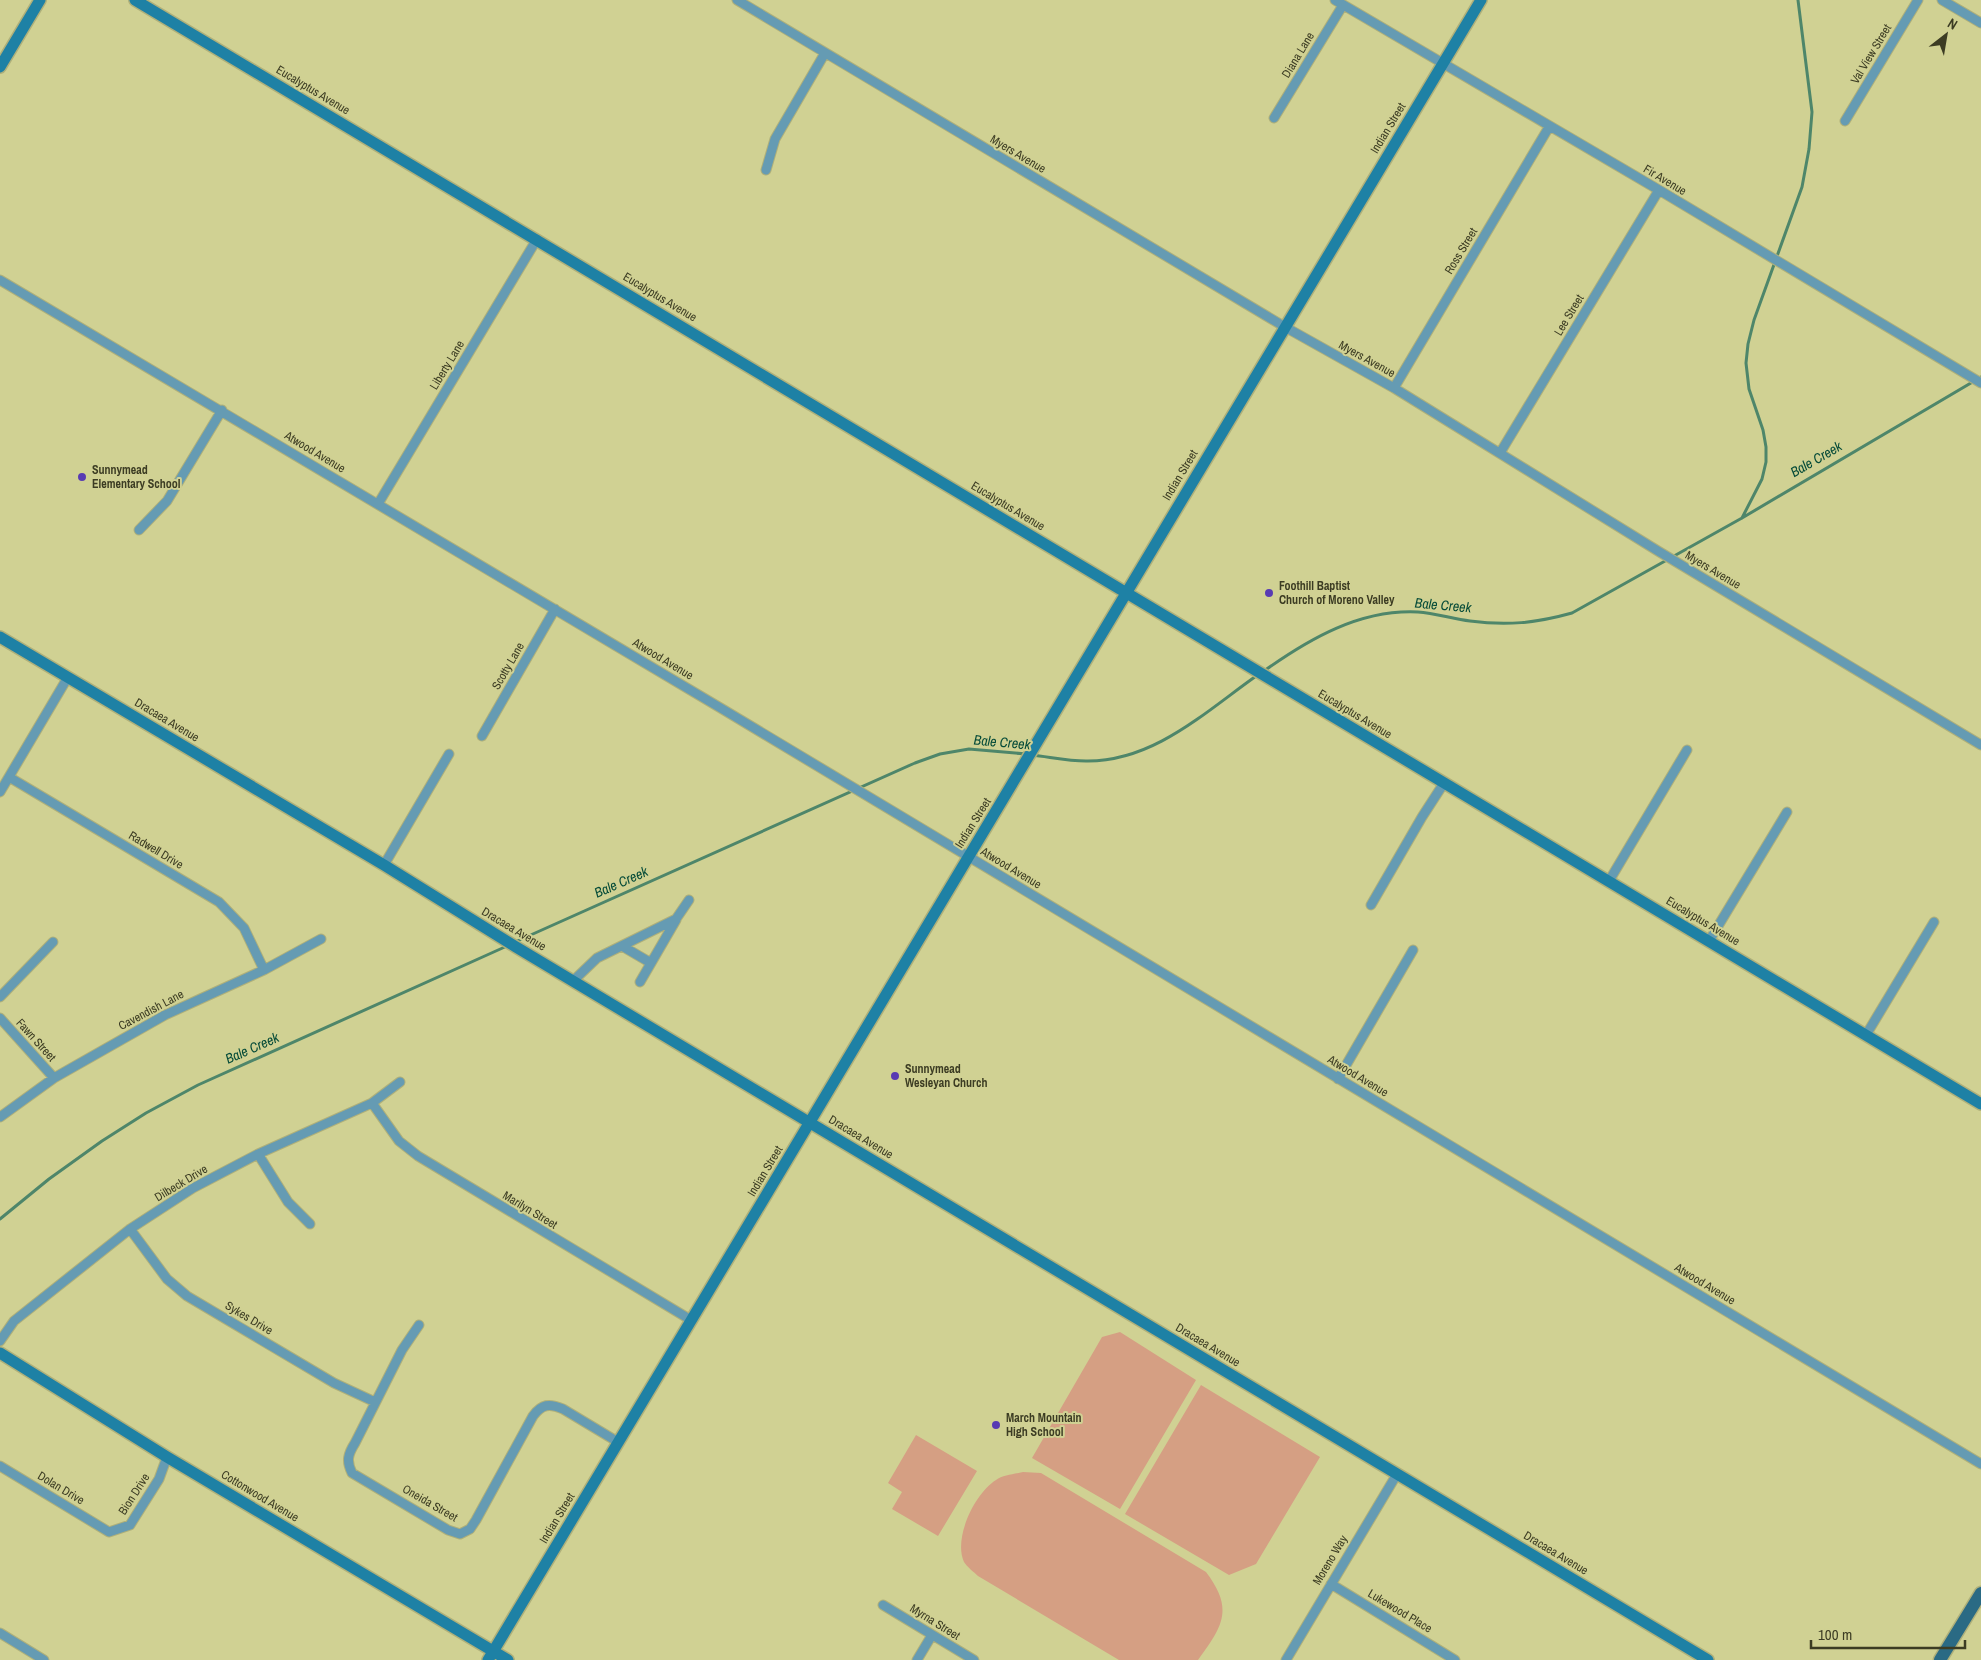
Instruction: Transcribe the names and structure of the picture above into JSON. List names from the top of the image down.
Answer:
{
  "streets": {
    "street": [
      "Val View Street",
      "Diana Lane",
      "Eucalyptus Avenue",
      "Indian Street",
      "Myers Avenue",
      "Fir Avenue",
      "Ross Street",
      "Lee Street",
      "Liberty Lane",
      "Atwood Avenue",
      "Scotty Lane",
      "Dracaea Avenue",
      "Radwell Drive",
      "Cavendish Lane",
      "Fawn Street",
      "Dilbeck Drive",
      "Marilyn Street",
      "Sykes Drive",
      "Dolan Drive",
      "Bion Drive",
      "Cottonwood Avenue",
      "Oneida Street",
      "Moreno Way",
      "Lukewood Place",
      "Myrna Street"
    ]
  },
  "crossings": [
    ["Diana Lane", "Fir Avenue"],
    ["Eucalyptus Avenue", "Indian Street"],
    ["Eucalyptus Avenue", "Liberty Lane"],
    ["Indian Street", "Myers Avenue"],
    ["Indian Street", "Fir Avenue"],
    ["Indian Street", "Atwood Avenue"],
    ["Indian Street", "Dracaea Avenue"],
    ["Indian Street", "Marilyn Street"],
    ["Indian Street", "Cottonwood Avenue"],
    ["Indian Street", "Oneida Street"],
    ["Myers Avenue", "Ross Street"],
    ["Myers Avenue", "Lee Street"],
    ["Fir Avenue", "Ross Street"],
    ["Fir Avenue", "Lee Street"],
    ["Liberty Lane", "Atwood Avenue"],
    ["Atwood Avenue", "Scotty Lane"],
    ["Dracaea Avenue", "Moreno Way"],
    ["Radwell Drive", "Cavendish Lane"],
    ["Cavendish Lane", "Fawn Street"],
    ["Dilbeck Drive", "Marilyn Street"],
    ["Dilbeck Drive", "Sykes Drive"],
    ["Sykes Drive", "Oneida Street"],
    ["Dolan Drive", "Bion Drive"],
    ["Bion Drive", "Cottonwood Avenue"],
    ["Moreno Way", "Lukewood Place"]
  ],
  "water": ["Bale Creek"],
  "places": [
    "Sunnymead Elementary School",
    "Foothill Baptist Church of Moreno Valley",
    "Sunnymead Wesleyan Church",
    "March Mountain High School"
  ],
  "scale_bar": "100 m",
  "north": "top right"
}
